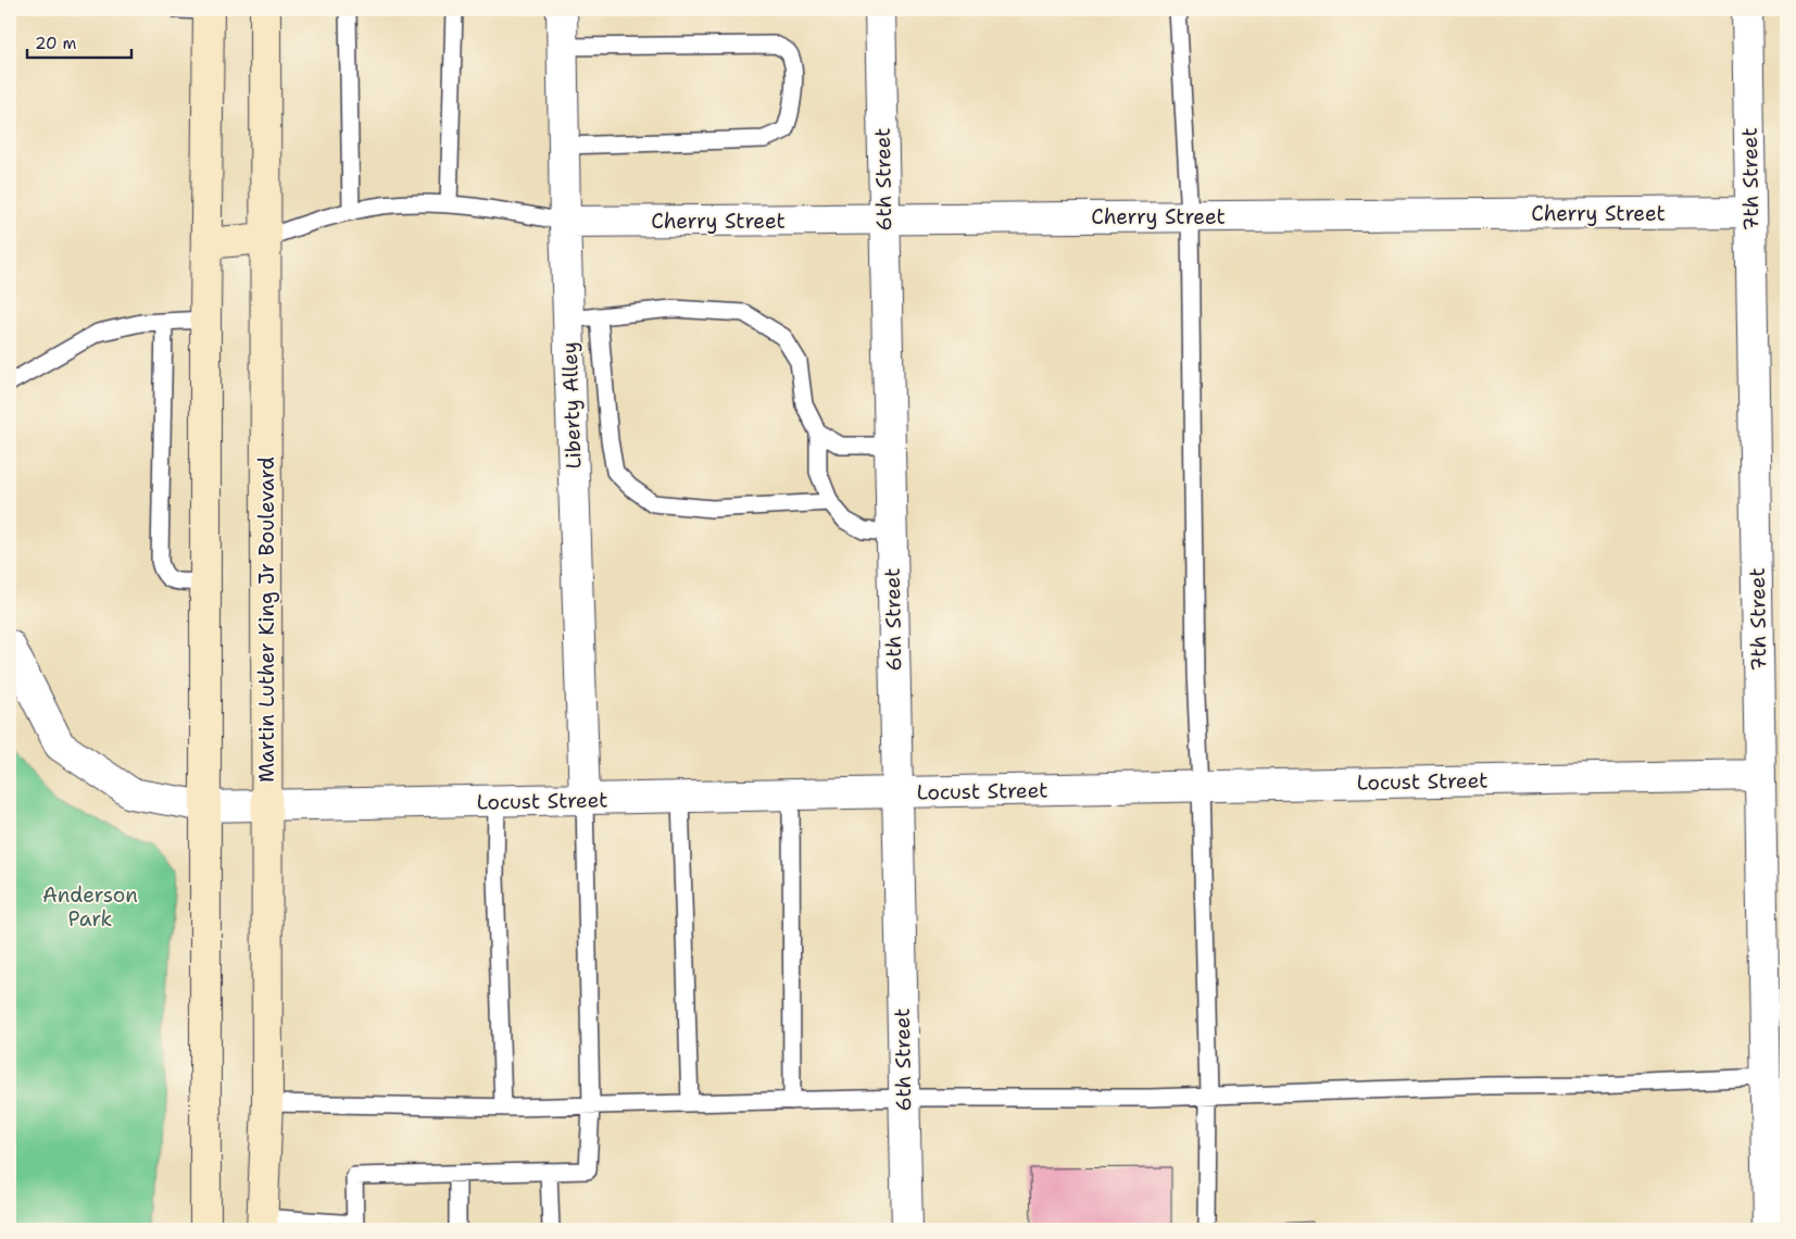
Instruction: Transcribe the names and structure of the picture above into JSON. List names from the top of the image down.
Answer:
{
  "streets": {
    "main road": ["Martin Luther King Jr Boulevard"],
    "street": [
      "6th Street",
      "7th Street",
      "Cherry Street",
      "Liberty Alley",
      "Locust Street"
    ]
  },
  "crossings": [
    ["6th Street", "Cherry Street"],
    ["6th Street", "Locust Street"],
    ["7th Street", "Cherry Street"],
    ["7th Street", "Locust Street"],
    ["Cherry Street", "Liberty Alley"],
    ["Liberty Alley", "Locust Street"],
    ["Martin Luther King Jr Boulevard", "Locust Street"]
  ],
  "parks": ["Anderson Park"],
  "scale_bar": "20 m"
}
